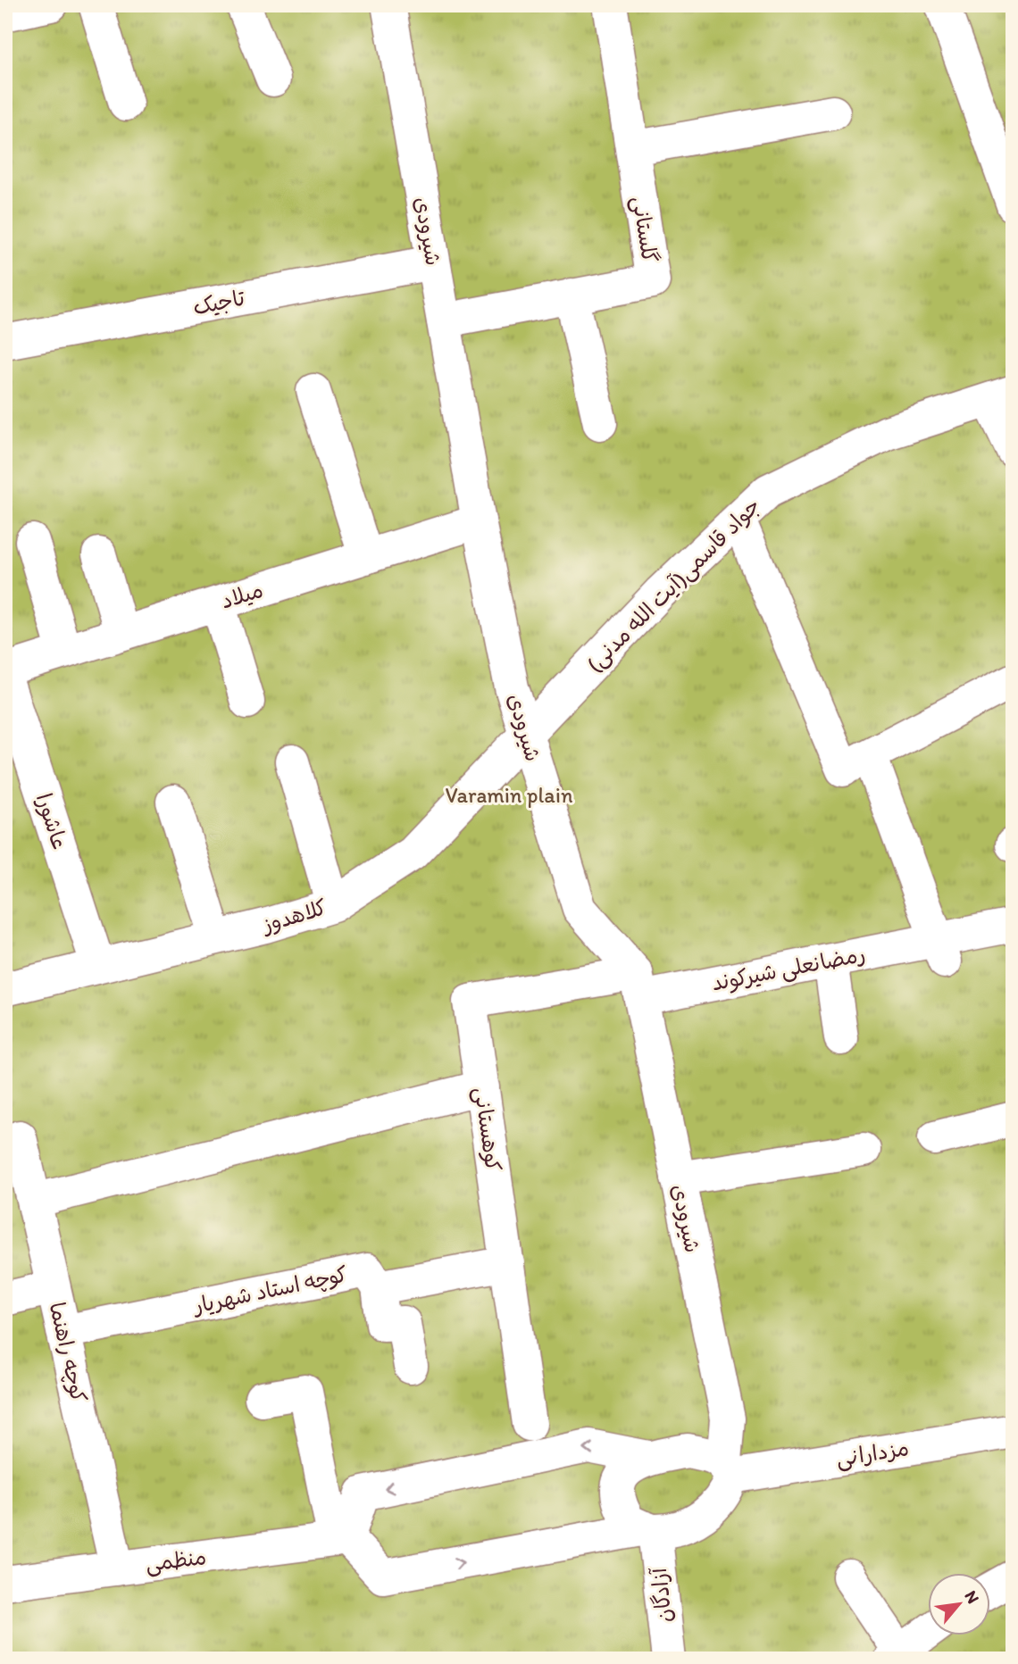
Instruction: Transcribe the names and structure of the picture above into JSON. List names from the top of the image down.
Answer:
{
  "streets": {
    "street": [
      "گلستانی",
      "شیرودی",
      "تاجیک",
      "جواد قاسمی(آیت الله مدنی)",
      "میلاد",
      "عاشورا",
      "کلاهدوز",
      "رمضانعلی شیرکوند",
      "کوهستانی",
      "کوچه استاد شهریار",
      "کوچه راهنما",
      "مزدارانی",
      "منظمی",
      "آزادگان"
    ]
  },
  "crossings": [
    ["گلستانی", "شیرودی"],
    ["شیرودی", "تاجیک"],
    ["شیرودی", "جواد قاسمی(آیت الله مدنی)"],
    ["شیرودی", "میلاد"],
    ["شیرودی", "کلاهدوز"],
    ["شیرودی", "رمضانعلی شیرکوند"],
    ["شیرودی", "کوهستانی"],
    ["شیرودی", "مزدارانی"],
    ["شیرودی", "آزادگان"],
    ["جواد قاسمی(آیت الله مدنی)", "کلاهدوز"],
    ["عاشورا", "کلاهدوز"],
    ["رمضانعلی شیرکوند", "کوهستانی"],
    ["کوهستانی", "کوچه استاد شهریار"],
    ["کوچه استاد شهریار", "کوچه راهنما"],
    ["کوچه راهنما", "منظمی"],
    ["مزدارانی", "آزادگان"]
  ],
  "parks": ["Varamin plain"],
  "north": "top right"
}
